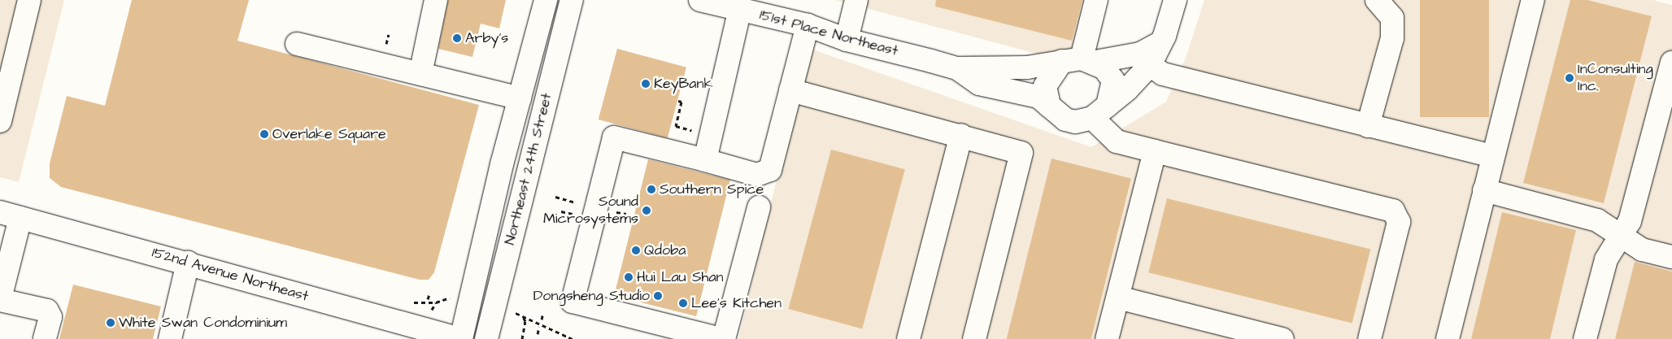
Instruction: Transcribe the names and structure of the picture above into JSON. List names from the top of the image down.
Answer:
{
  "streets": {
    "street": ["151st Place Northeast", "Northeast 24th Street", "152nd Avenue Northeast"]
  },
  "crossings": [
    ["Northeast 24th Street", "152nd Avenue Northeast"]
  ],
  "places": [
    "Arby's",
    "InConsulting Inc.",
    "KeyBank",
    "Overlake Square",
    "Southern Spice",
    "Sound Microsystems",
    "Qdoba",
    "Hui Lau Shan",
    "Dongsheng Studio",
    "Lee’s Kitchen",
    "White Swan Condominium"
  ]
}
